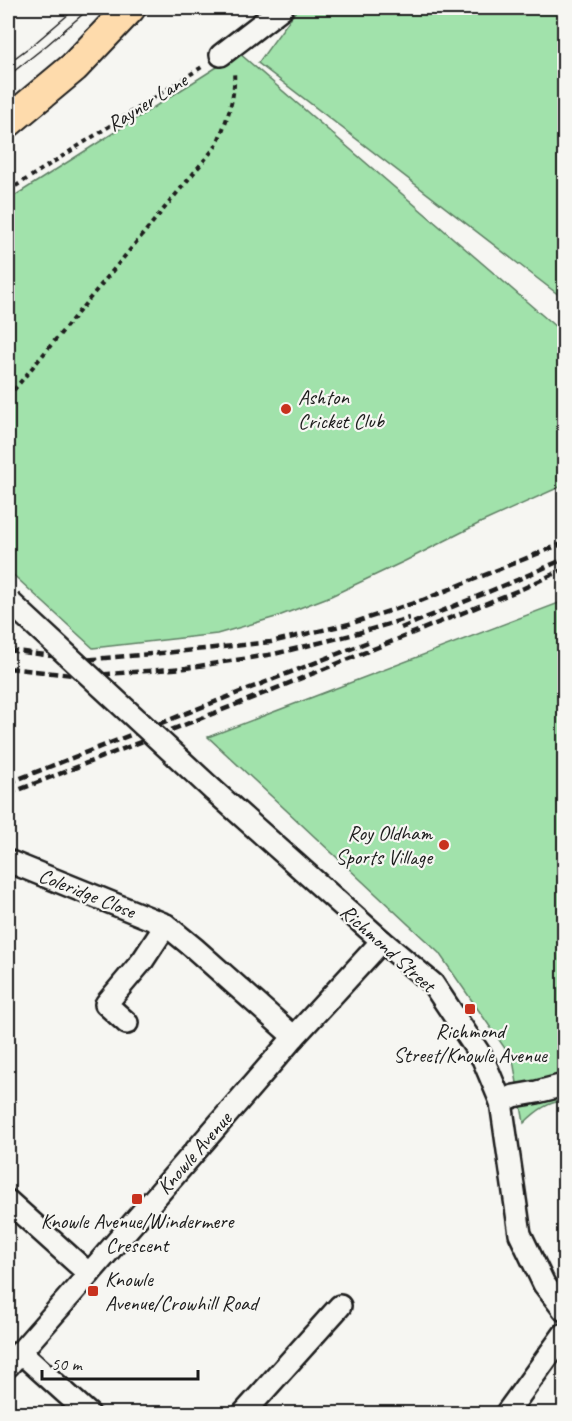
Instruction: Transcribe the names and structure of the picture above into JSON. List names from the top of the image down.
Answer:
{
  "streets": {
    "street": ["Coleridge Close", "Richmond Street", "Knowle Avenue"],
    "path": ["Rayner Lane"]
  },
  "crossings": [
    ["Coleridge Close", "Knowle Avenue"],
    ["Richmond Street", "Knowle Avenue"]
  ],
  "places": {
    "other": ["Ashton Cricket Club", "Roy Oldham Sports Village"],
    "transit": ["Richmond Street/Knowle Avenue", "Knowle Avenue/Windermere Crescent", "Knowle Avenue/Crowhill Road"]
  },
  "scale_bar": "50 m"
}
